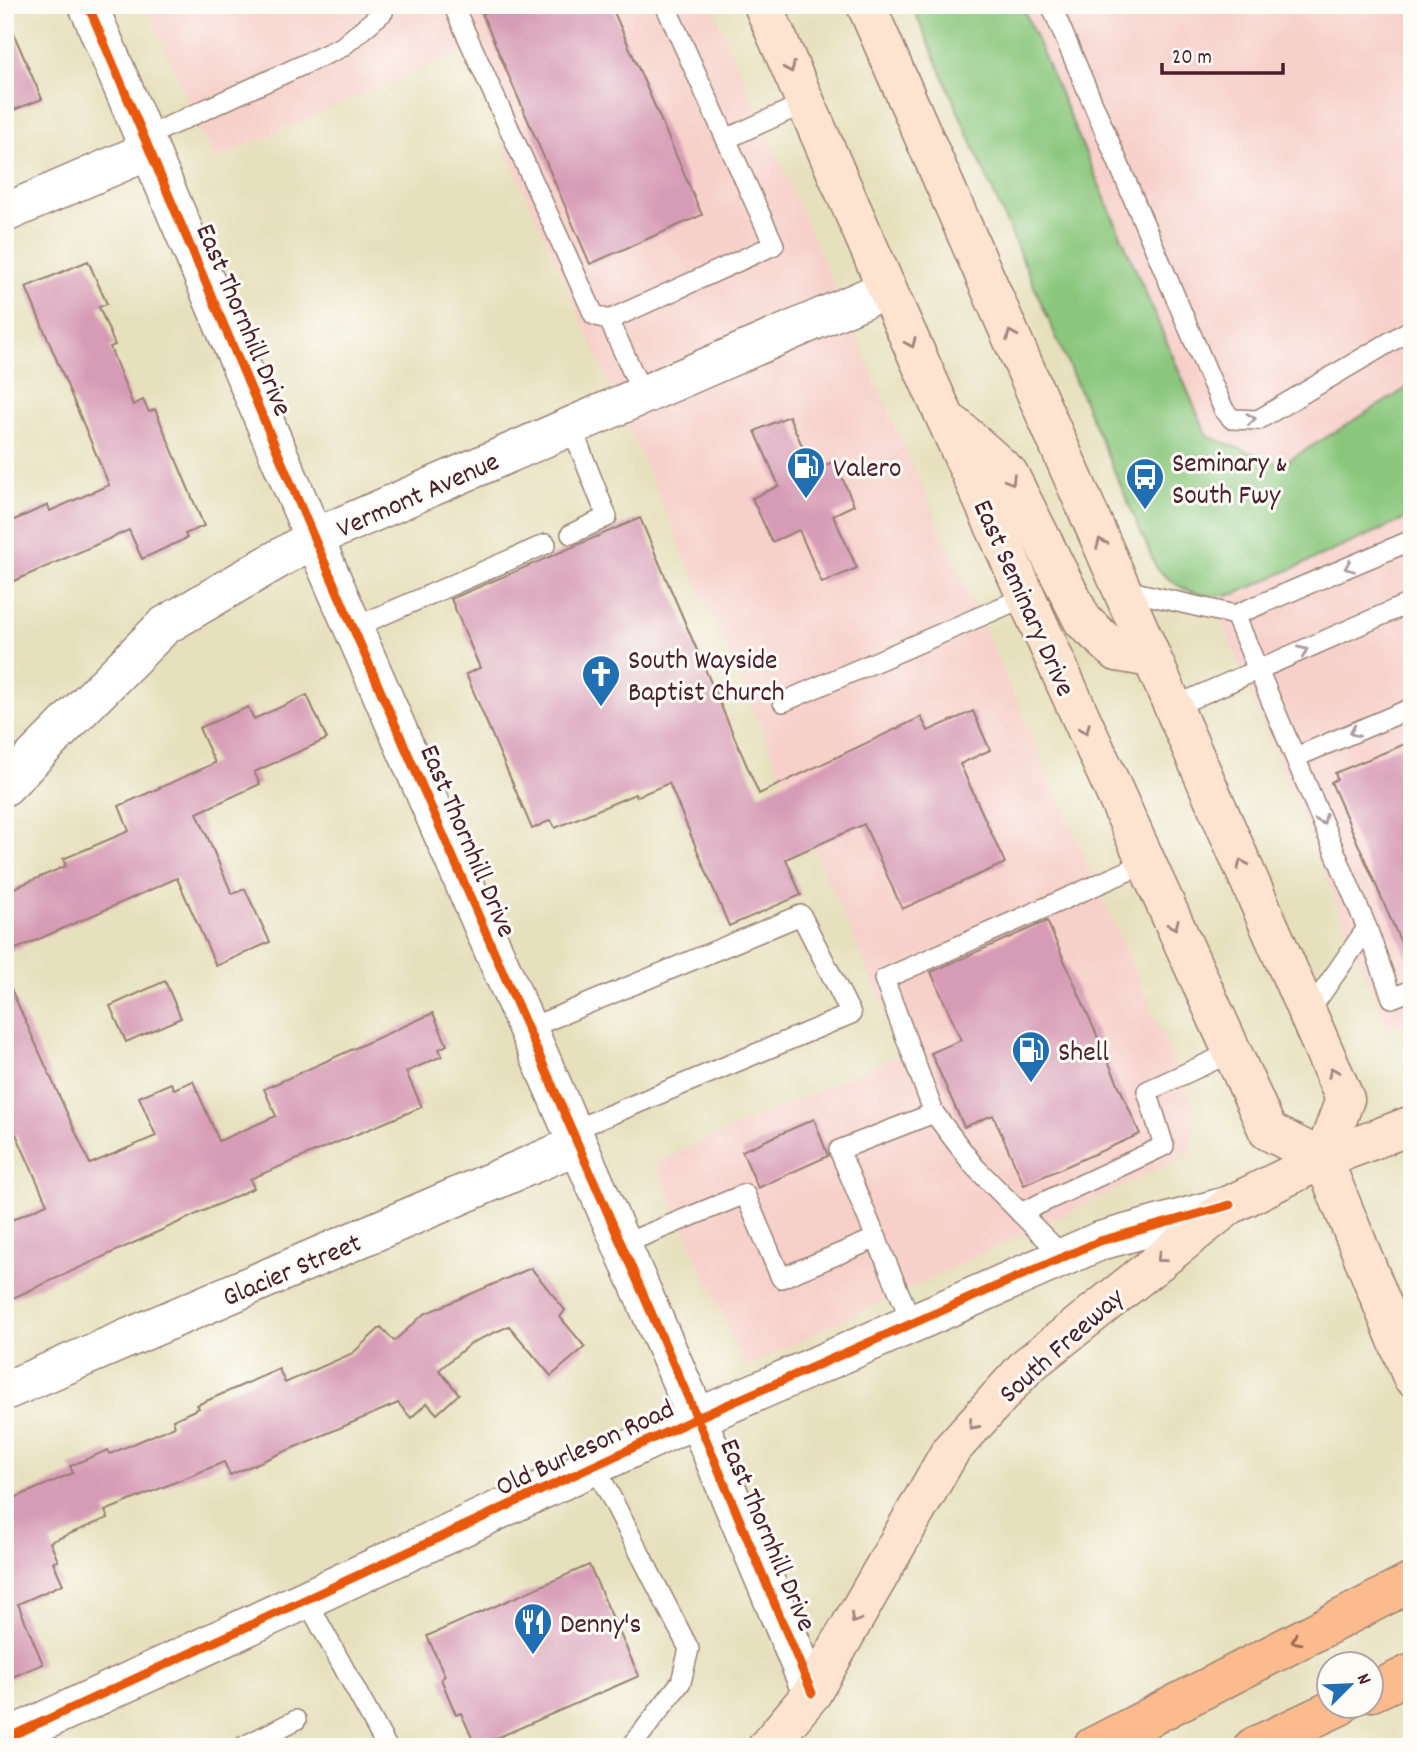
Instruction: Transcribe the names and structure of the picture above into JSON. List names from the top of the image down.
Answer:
{
  "streets": {
    "main road": ["East Seminary Drive", "South Freeway"],
    "street": [
      "East Thornhill Drive",
      "Vermont Avenue",
      "Glacier Street",
      "Old Burleson Road"
    ]
  },
  "crossings": [
    ["East Thornhill Drive", "Vermont Avenue"],
    ["East Thornhill Drive", "Glacier Street"],
    ["East Thornhill Drive", "South Freeway"],
    ["East Thornhill Drive", "Old Burleson Road"],
    ["Vermont Avenue", "East Seminary Drive"],
    ["East Seminary Drive", "South Freeway"],
    ["South Freeway", "Old Burleson Road"]
  ],
  "one_way": ["South Freeway"],
  "places": {
    "fuel station": ["Valero", "Shell"],
    "bus stop": ["Seminary & South Fwy"],
    "church": ["South Wayside Baptist Church"],
    "restaurant": ["Denny's"]
  },
  "scale_bar": "20 m",
  "north": "top right"
}
